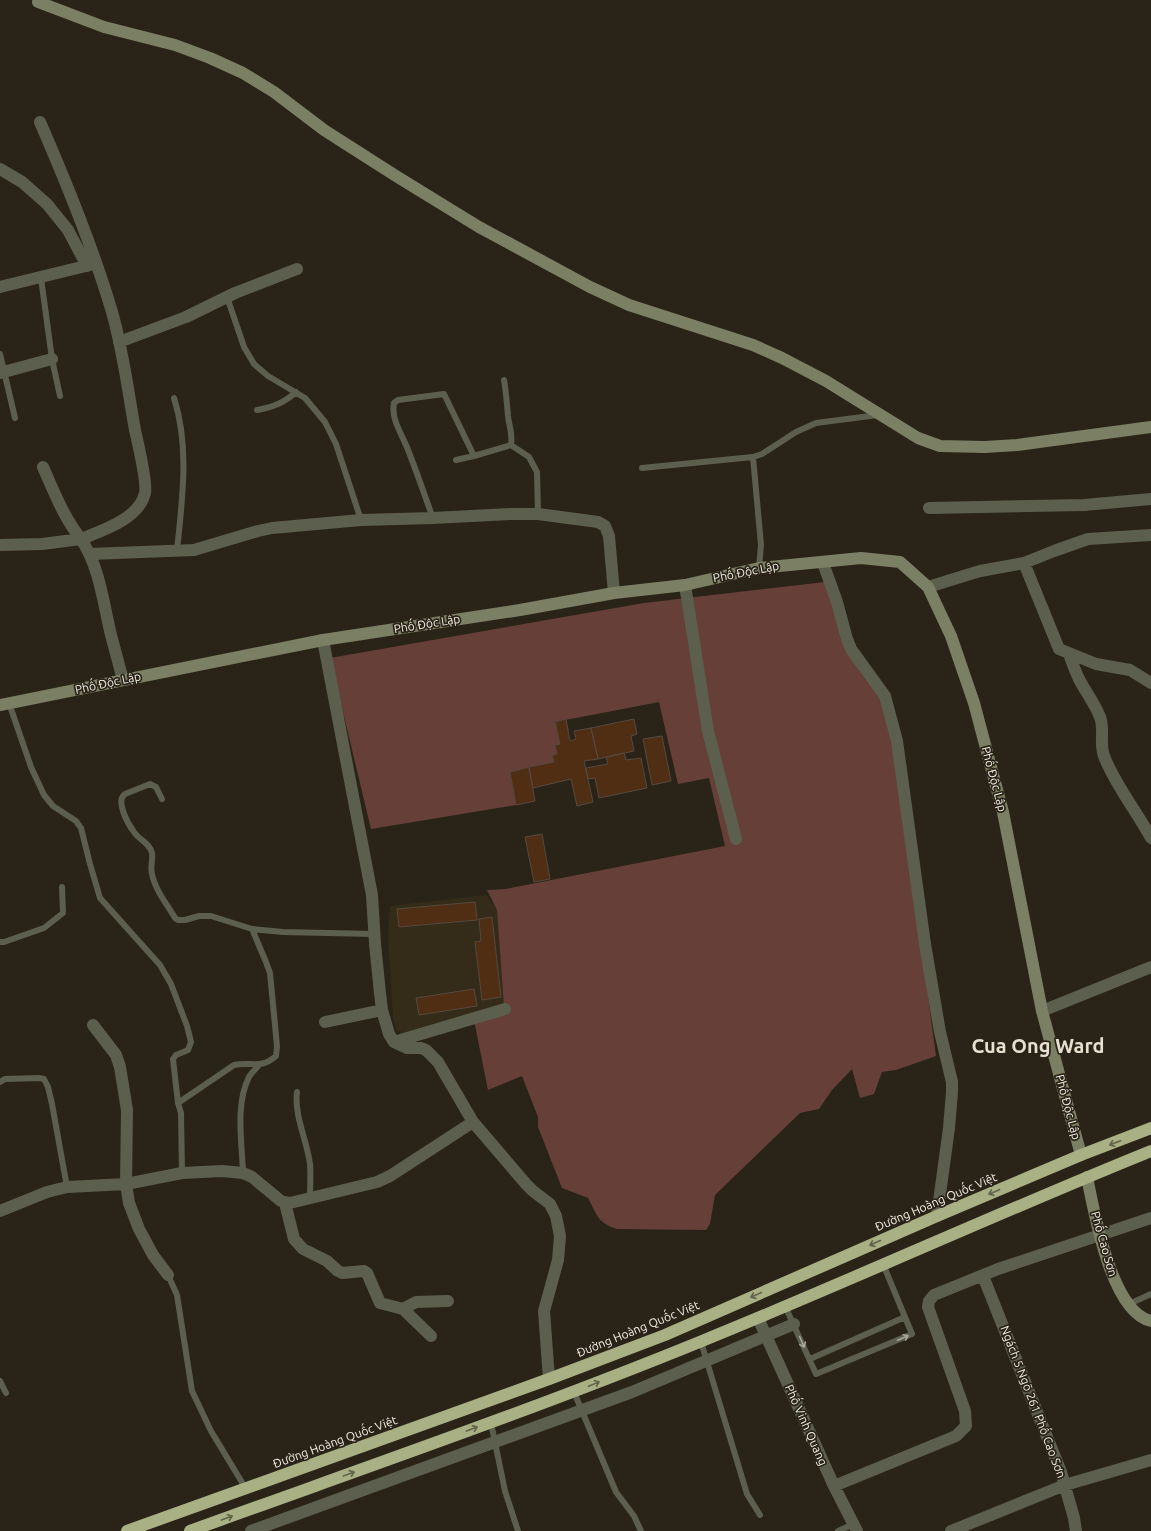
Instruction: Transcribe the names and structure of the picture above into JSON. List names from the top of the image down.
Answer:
{
  "streets": {
    "highway": ["Đường Hoàng Quốc Việt"],
    "street": [
      "Phố Độc Lập",
      "Phố Cao Sơn",
      "Ngách 5 Ngõ 261 Phố Cao Sơn",
      "Phố Vinh Quang"
    ]
  },
  "crossings": [
    ["Phố Độc Lập", "Đường Hoàng Quốc Việt"]
  ],
  "districts": ["Cua Ong Ward"]
}
